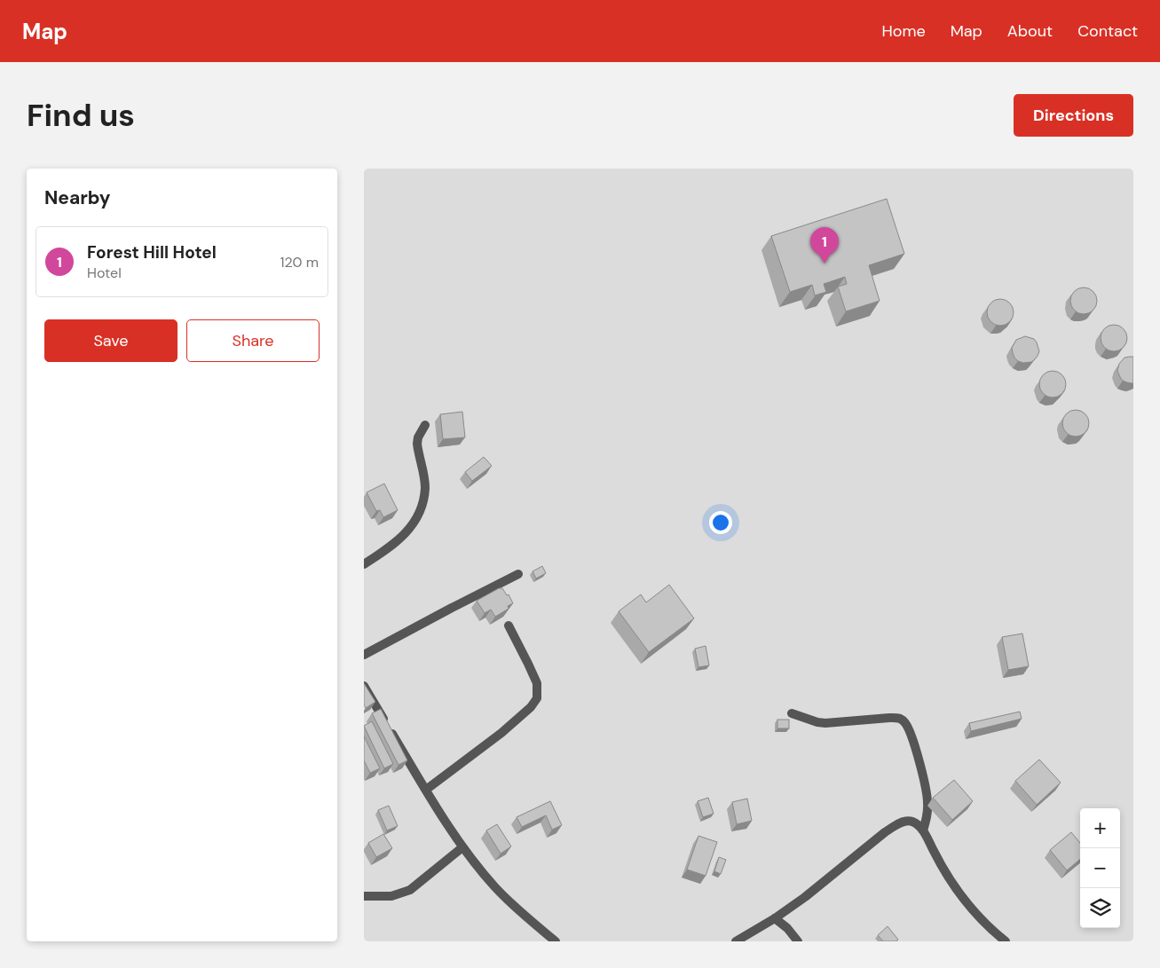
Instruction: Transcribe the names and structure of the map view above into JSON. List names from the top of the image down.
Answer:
{
  "page": {
    "header": "Map",
    "nav": [
      "Home",
      "Map",
      "About",
      "Contact"
    ],
    "buttons": [
      "Directions",
      ["Save", "Share"]
    ],
    "title": "Find us",
    "heading": "Nearby",
    "list": [
      {
        "mark": "1",
        "name": "Forest Hill Hotel",
        "note": "Hotel",
        "value": "120 m"
      }
    ],
    "pins": "1",
    "map_buttons": ["+", "−"]
  }
}
